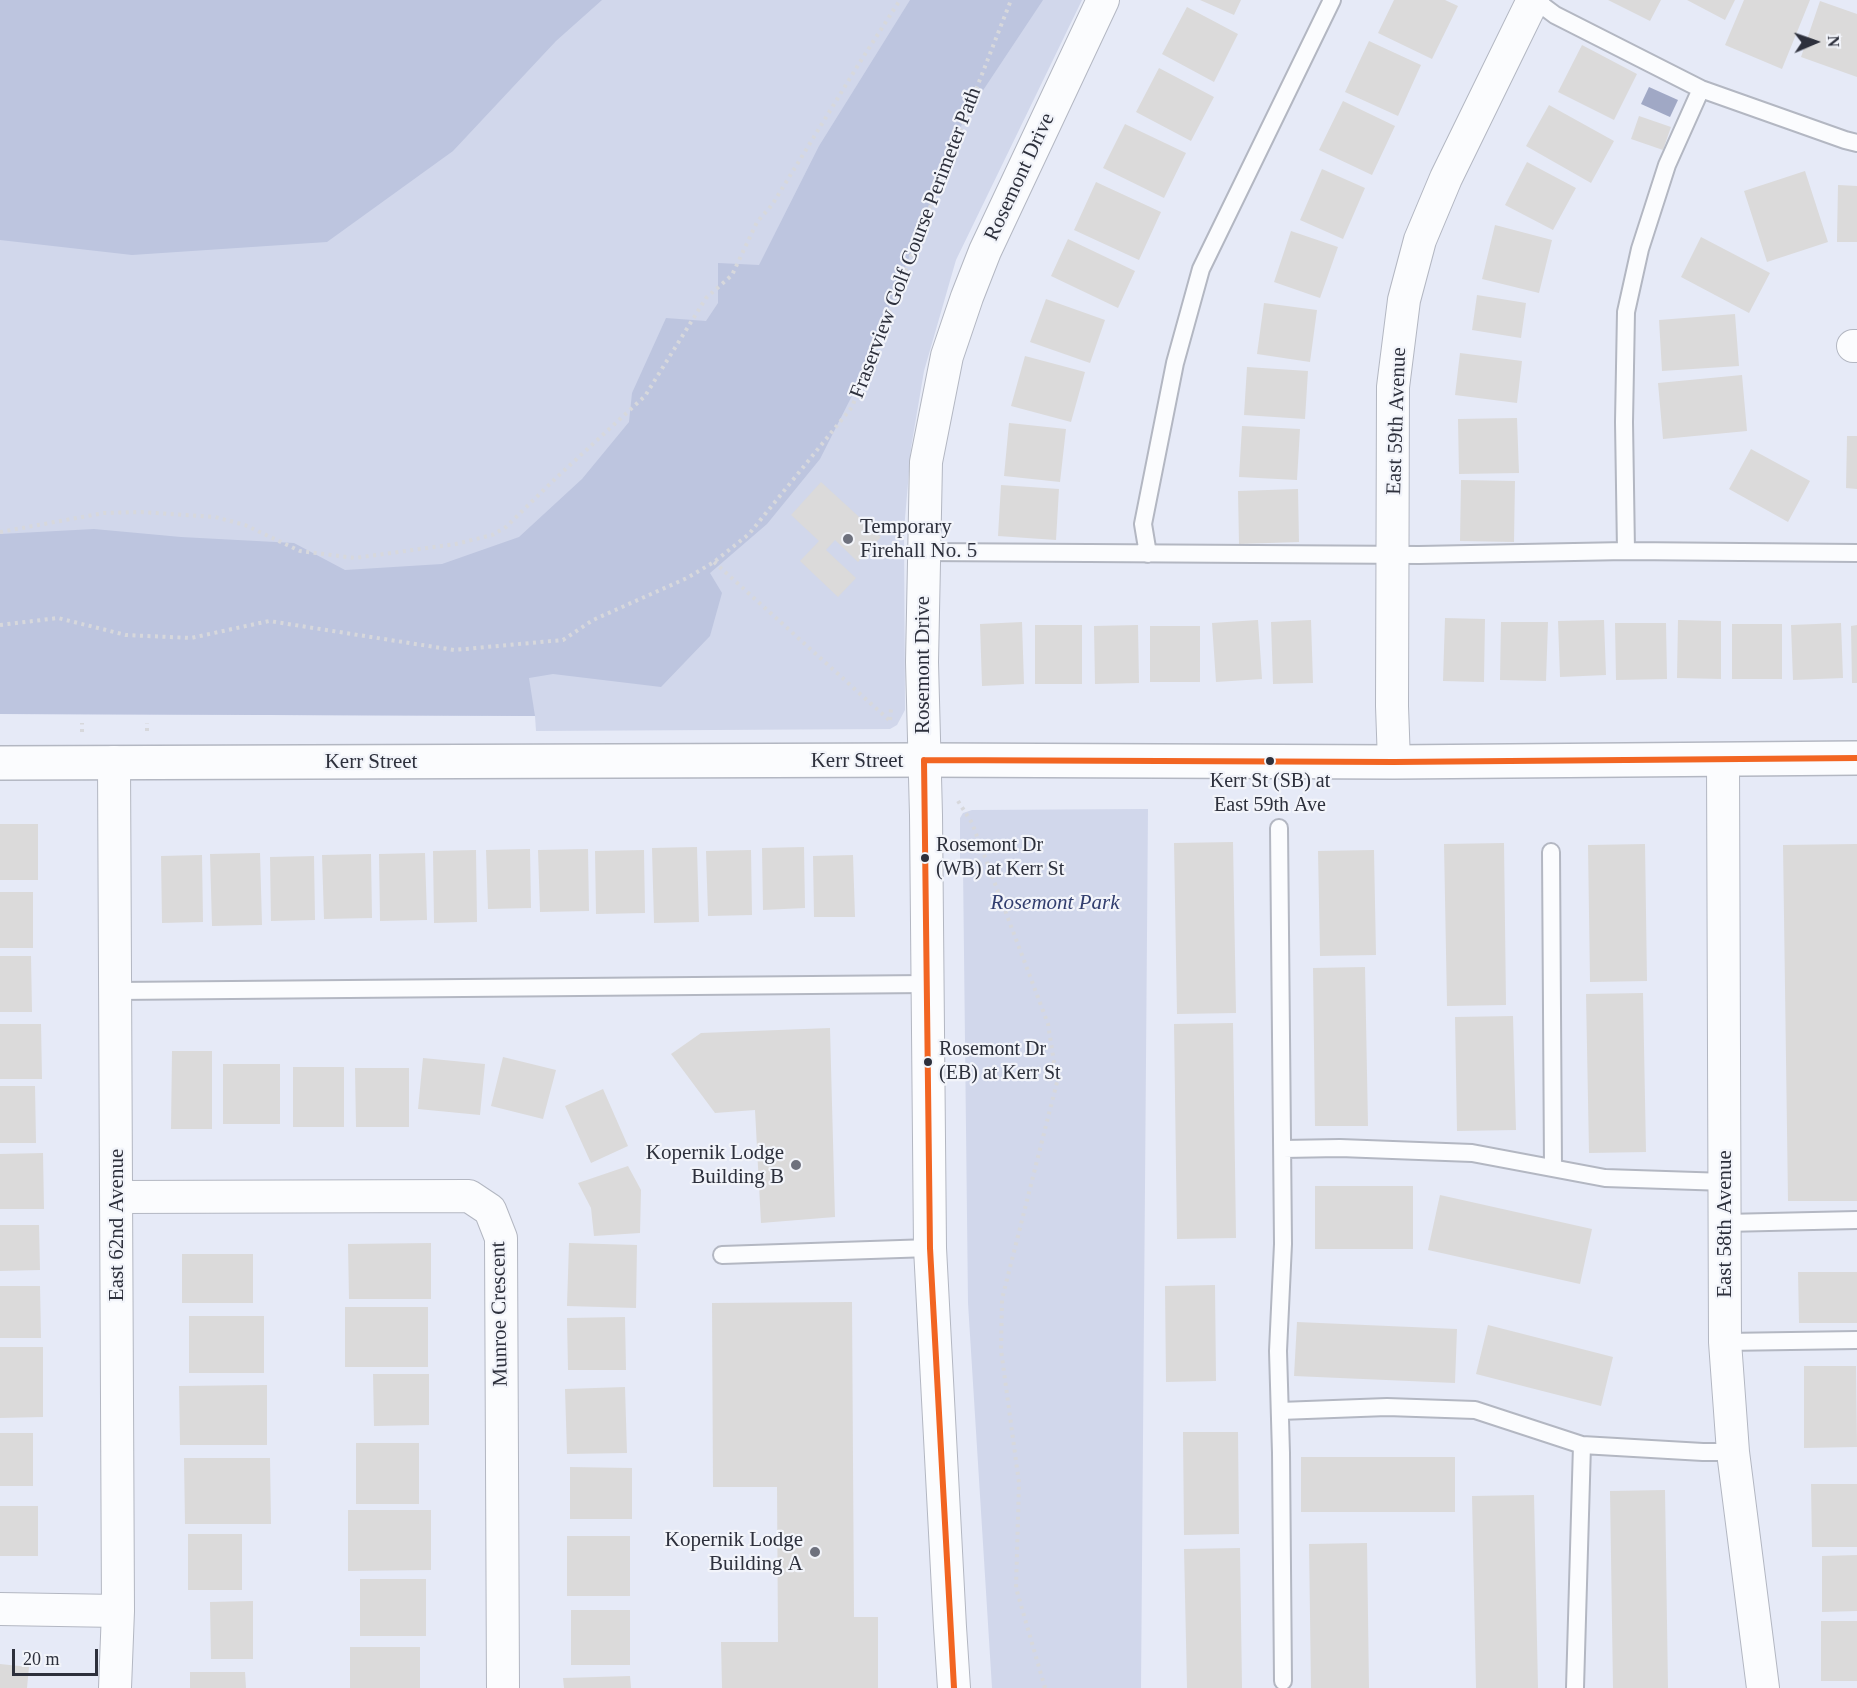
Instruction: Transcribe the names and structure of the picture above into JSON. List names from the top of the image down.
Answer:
{
  "streets": {
    "street": [
      "Rosemont Drive",
      "East 59th Avenue",
      "Kerr Street",
      "East 58th Avenue",
      "East 62nd Avenue",
      "Munroe Crescent"
    ],
    "path": ["Fraserview Golf Course Perimeter Path"]
  },
  "crossings": [
    ["Rosemont Drive", "Kerr Street"],
    ["East 59th Avenue", "Kerr Street"],
    ["Kerr Street", "East 58th Avenue"],
    ["Kerr Street", "East 62nd Avenue"],
    ["East 62nd Avenue", "Munroe Crescent"]
  ],
  "parks": ["Rosemont Park"],
  "places": [
    "Temporary Firehall No. 5",
    "Kerr St (SB) at East 59th Ave",
    "Rosemont Dr (WB) at Kerr St",
    "Rosemont Dr (EB) at Kerr St",
    "Kopernik Lodge Building B",
    "Kopernik Lodge Building A"
  ],
  "scale_bar": "20 m",
  "north": "right"
}
